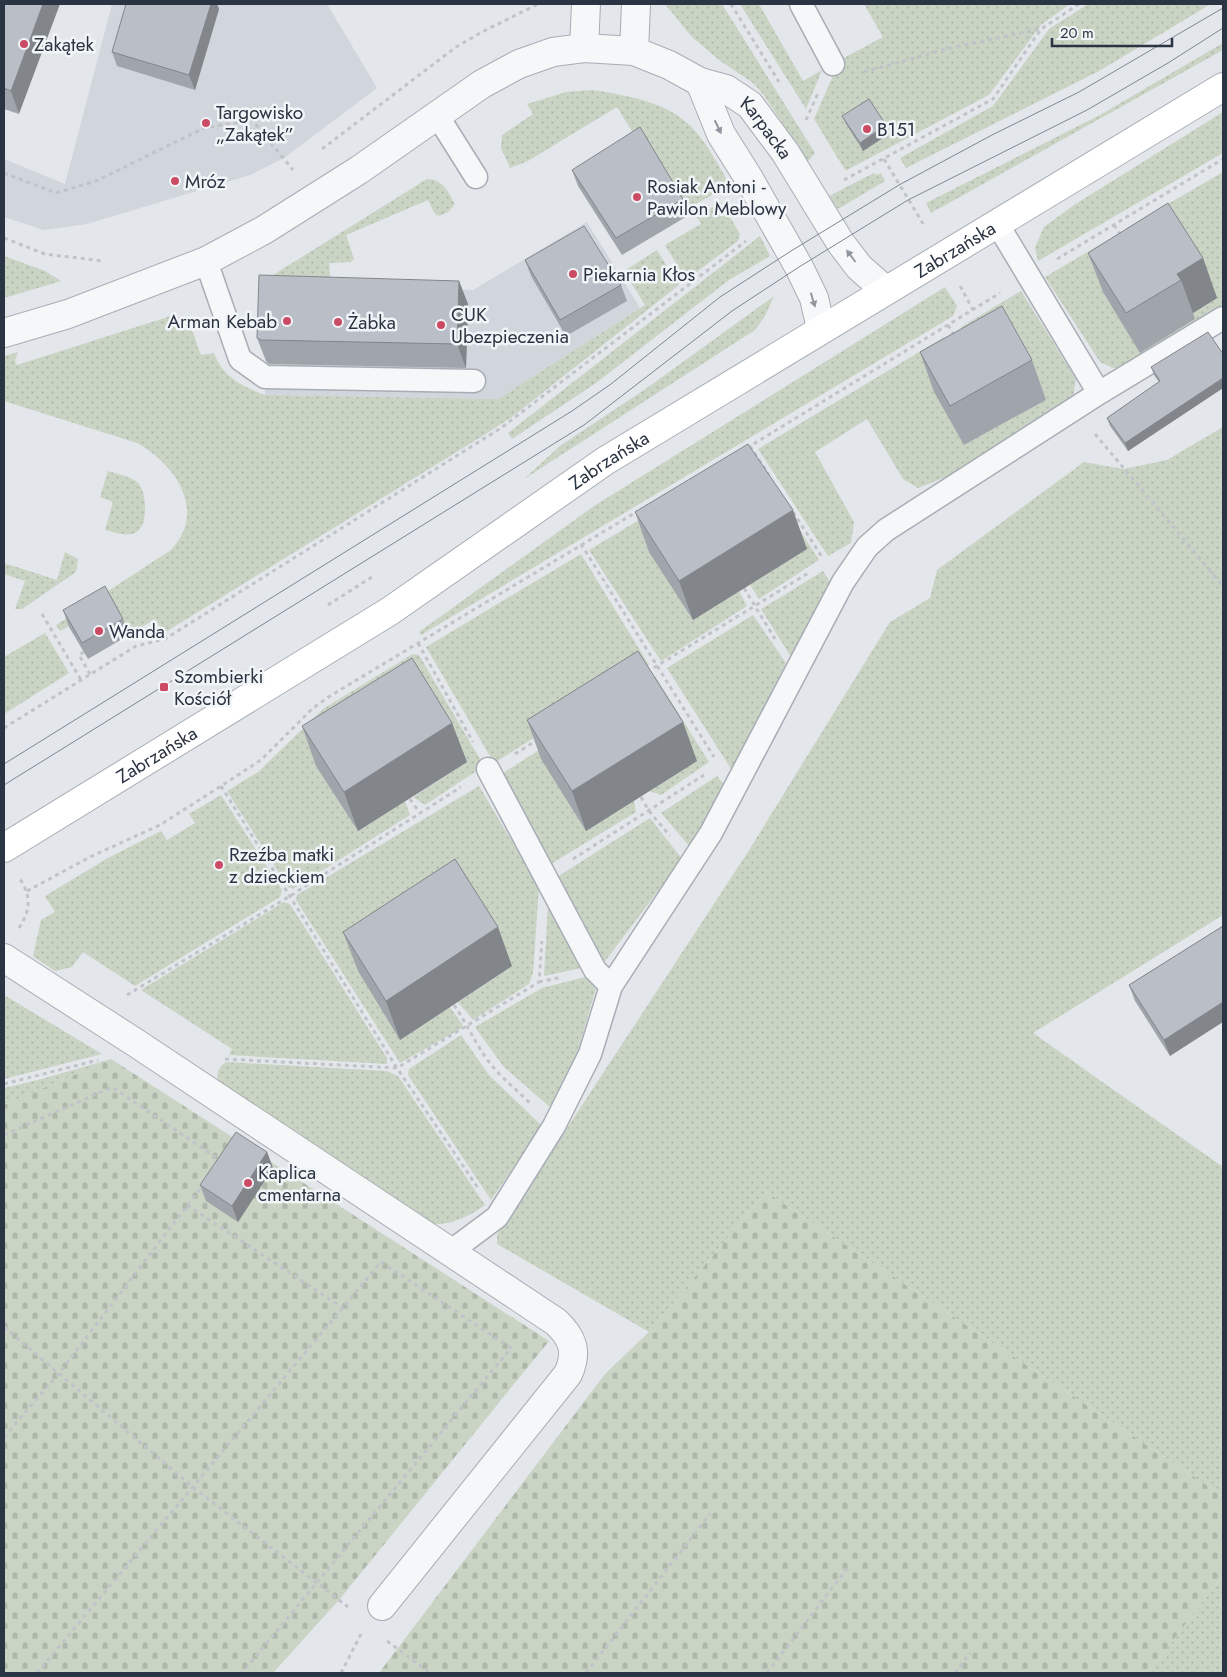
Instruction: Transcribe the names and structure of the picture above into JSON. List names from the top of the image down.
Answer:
{
  "streets": {
    "main road": ["Zabrzańska"],
    "street": ["Karpacka"]
  },
  "crossings": [
    ["Karpacka", "Zabrzańska"]
  ],
  "places": {
    "other": [
      "Zakątek",
      "Targowisko „Zakątek”",
      "B151",
      "Mróz",
      "Rosiak Antoni - Pawilon Meblowy",
      "Piekarnia Kłos",
      "Arman Kebab",
      "Żabka",
      "CUK Ubezpieczenia",
      "Wanda",
      "Rzeźba matki z dzieckiem",
      "Kaplica cmentarna"
    ],
    "transit": ["Szombierki Kościół"]
  },
  "scale_bar": "20 m"
}
